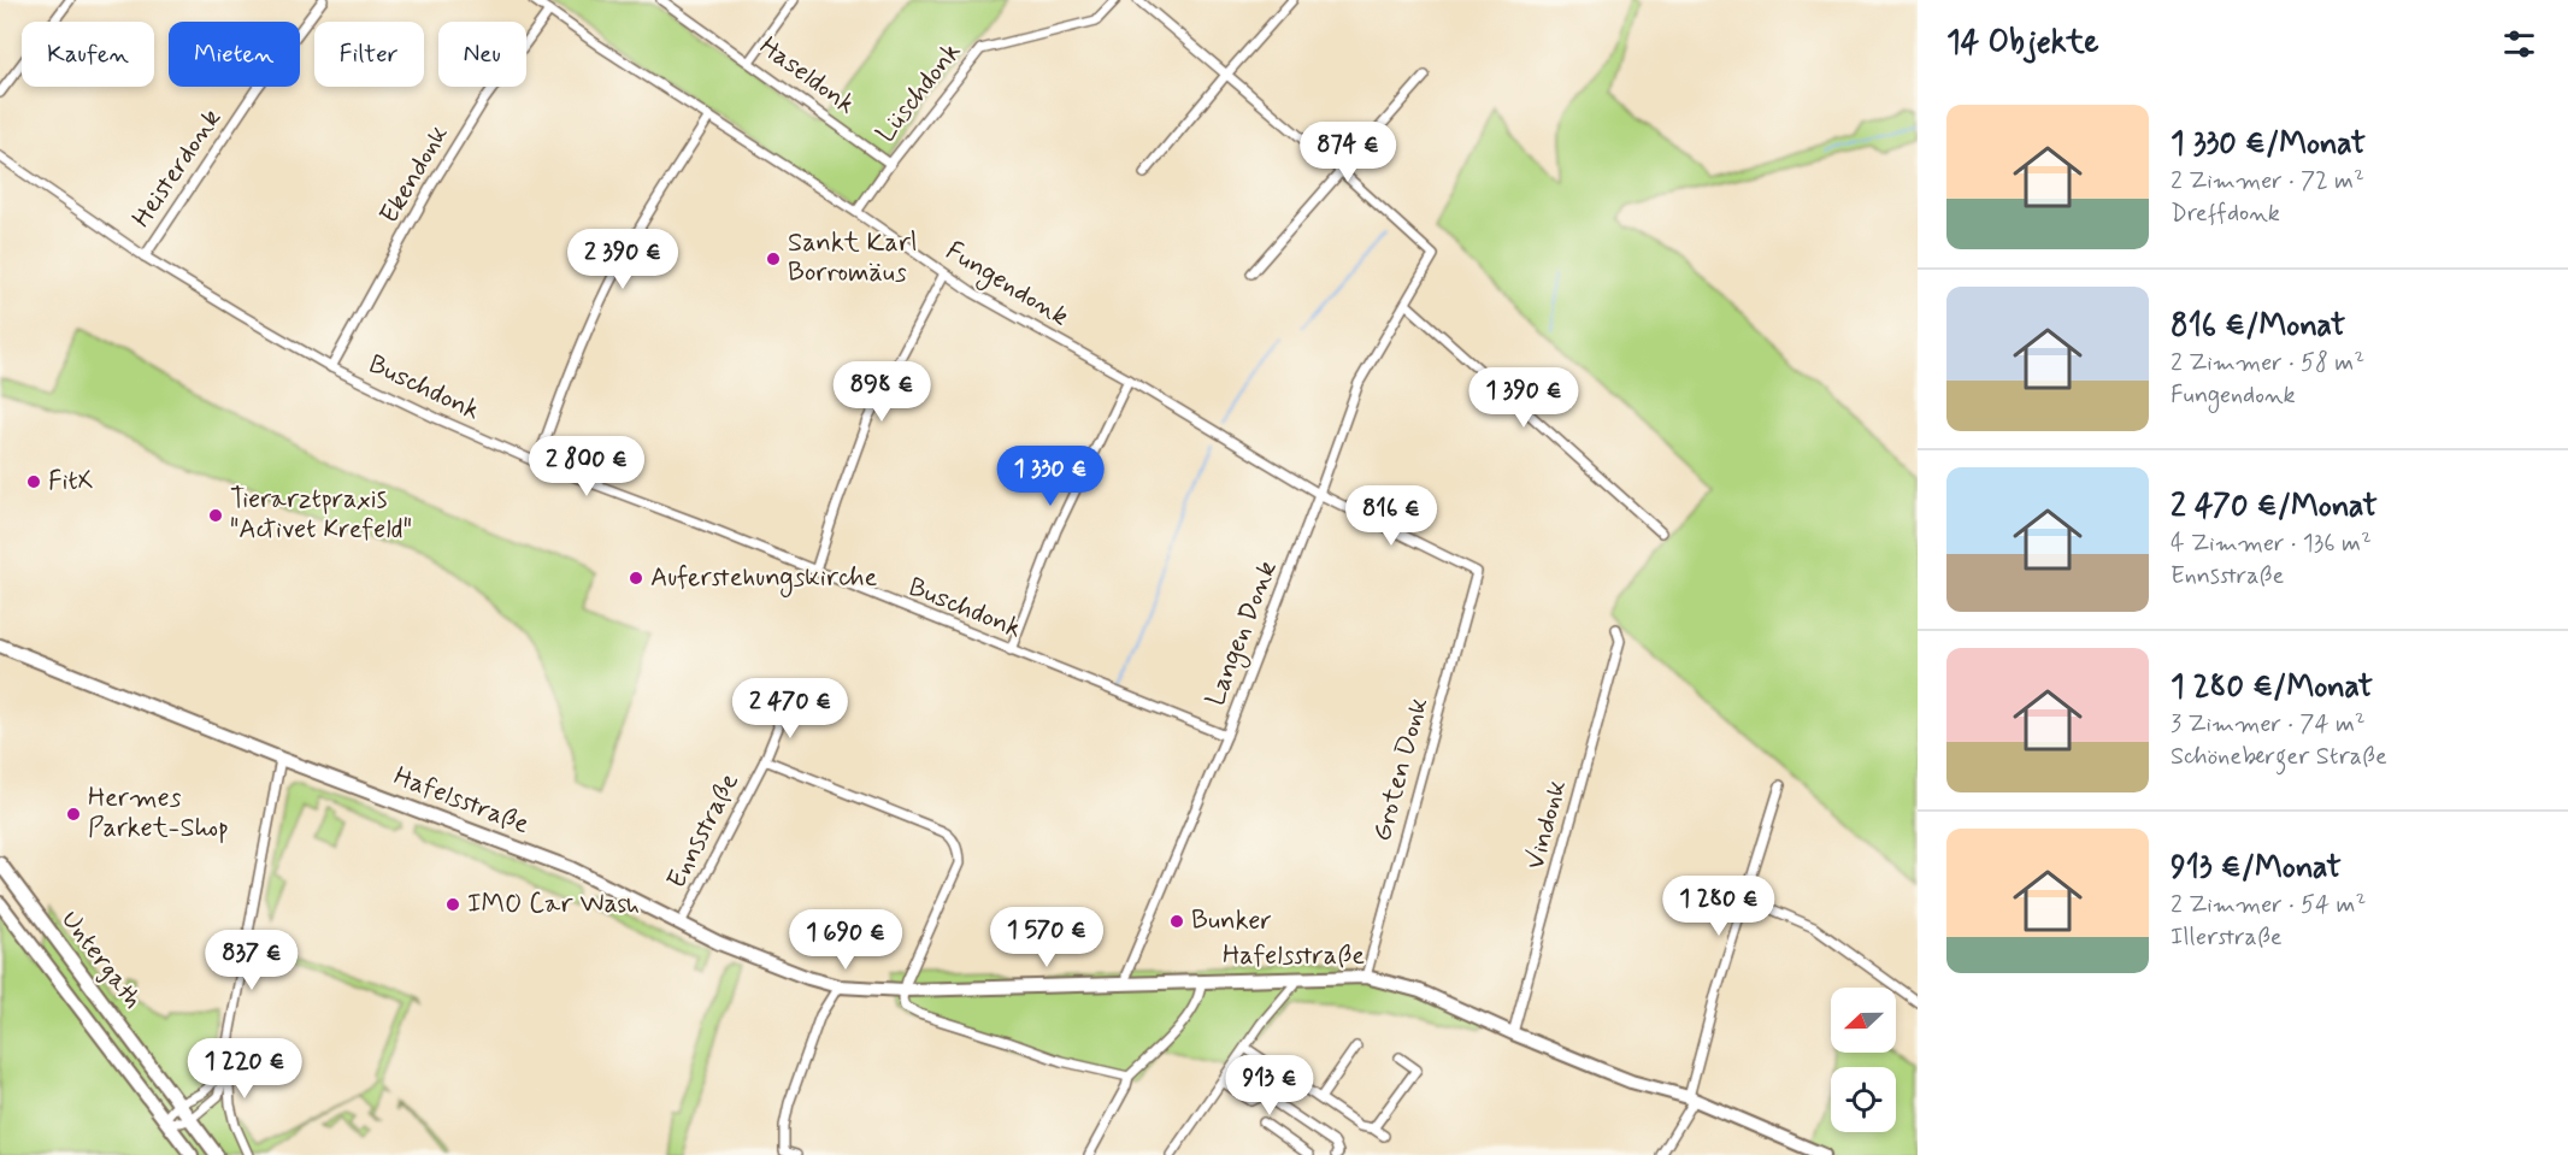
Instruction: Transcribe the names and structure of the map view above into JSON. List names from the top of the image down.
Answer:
{
  "streets": {
    "main road": ["Hafelsstraße", "Untergath"],
    "street": [
      "Haseldonk",
      "Lüschdonk",
      "Heisterdonk",
      "Ekendonk",
      "Fungendonk",
      "Buschdonk",
      "Langen Donk",
      "Groten Donk",
      "Vindonk",
      "Ennsstraße"
    ]
  },
  "crossings": [
    ["Haseldonk", "Lüschdonk"],
    ["Lüschdonk", "Fungendonk"],
    ["Heisterdonk", "Buschdonk"],
    ["Ekendonk", "Fungendonk"],
    ["Ekendonk", "Buschdonk"],
    ["Fungendonk", "Langen Donk"],
    ["Fungendonk", "Groten Donk"],
    ["Buschdonk", "Langen Donk"],
    ["Langen Donk", "Hafelsstraße"],
    ["Groten Donk", "Hafelsstraße"],
    ["Hafelsstraße", "Vindonk"],
    ["Hafelsstraße", "Ennsstraße"]
  ],
  "places": [
    "Sankt Karl Borromäus",
    "FitX",
    "Tierarztpraxis \"Activet Krefeld\"",
    "Auferstehungskirche",
    "Hermes Parket-Shop",
    "IMO Car Wash",
    "Bunker"
  ],
  "north": "left",
  "page": {
    "heading": "14 Objekte",
    "chip": [
      "Kaufen",
      "Mieten",
      "Filter",
      "Neu"
    ],
    "list": [
      {
        "name": "1 330 €/Monat",
        "note": "2 Zimmer · 72 m² · Dreffdonk"
      },
      {
        "name": "816 €/Monat",
        "note": "2 Zimmer · 58 m² · Fungendonk"
      },
      {
        "name": "2 470 €/Monat",
        "note": "4 Zimmer · 136 m² · Ennsstraße"
      },
      {
        "name": "1 280 €/Monat",
        "note": "3 Zimmer · 74 m² · Schöneberger Straße"
      },
      {
        "name": "913 €/Monat",
        "note": "2 Zimmer · 54 m² · Illerstraße"
      }
    ],
    "price": [
      "874 €",
      "2 390 €",
      "898 €",
      "1 390 €",
      "2 800 €",
      "1 330 €",
      "816 €",
      "2 470 €",
      "1 280 €",
      "1 570 €",
      "1 690 €",
      "837 €",
      "1 220 €",
      "913 €"
    ]
  }
}
